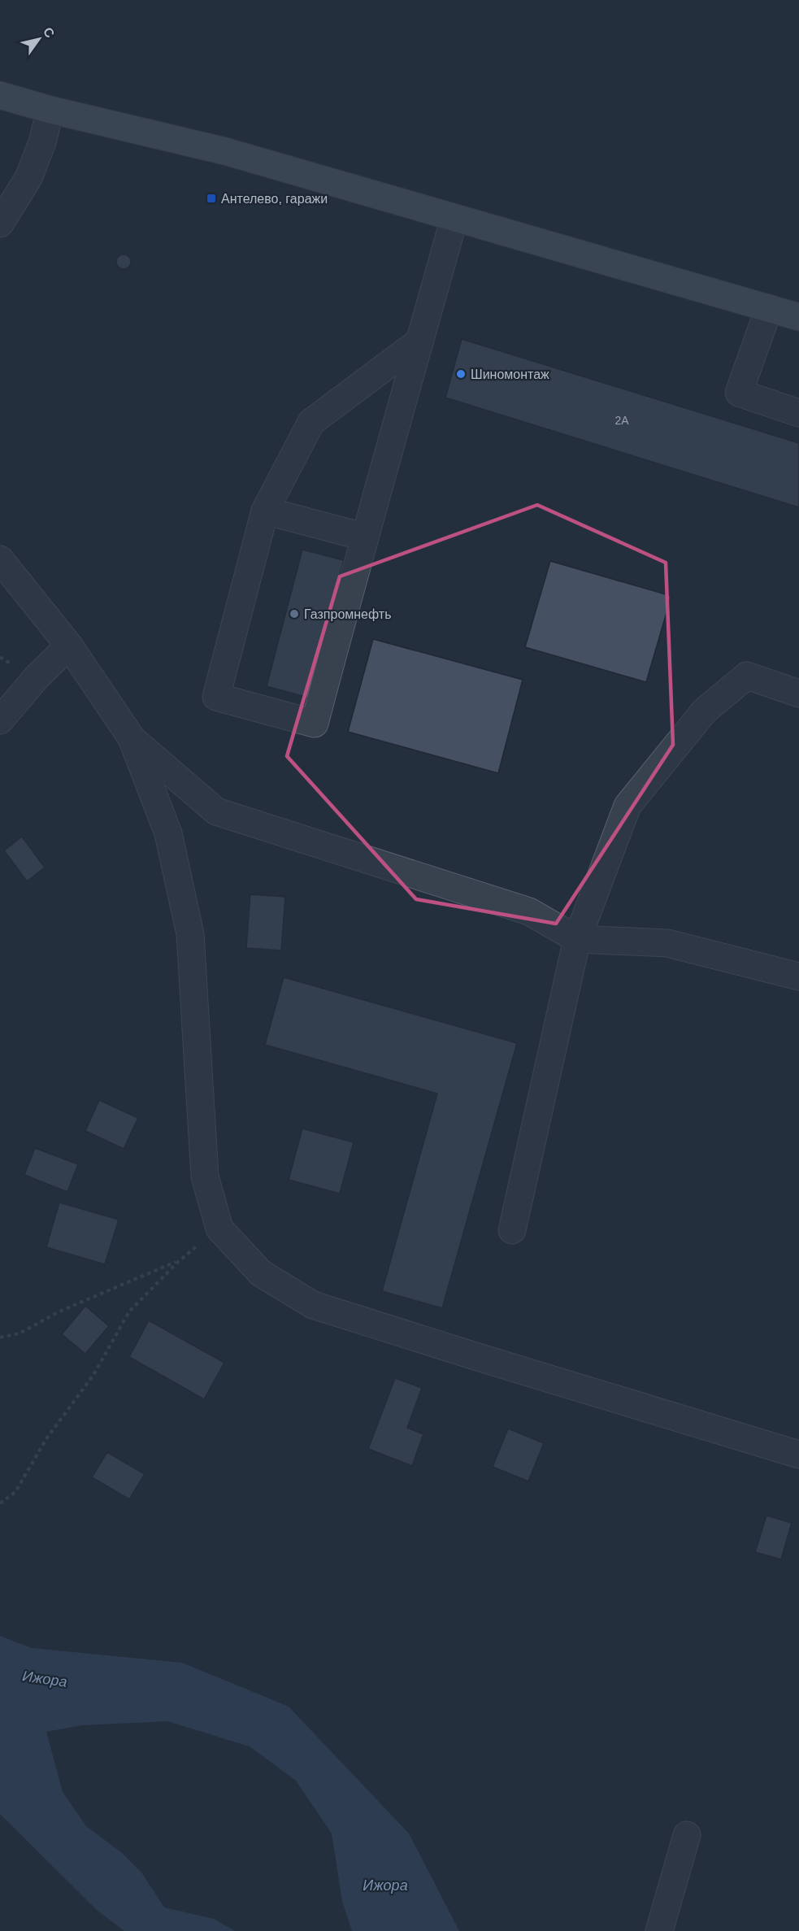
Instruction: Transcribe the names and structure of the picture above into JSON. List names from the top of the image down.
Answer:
{
  "water": ["Ижора"],
  "places": {
    "transit": ["Антелево, гаражи"],
    "other": ["Шиномонтаж", "Газпромнефть"]
  },
  "house_numbers": ["2А"],
  "north": "top right"
}
